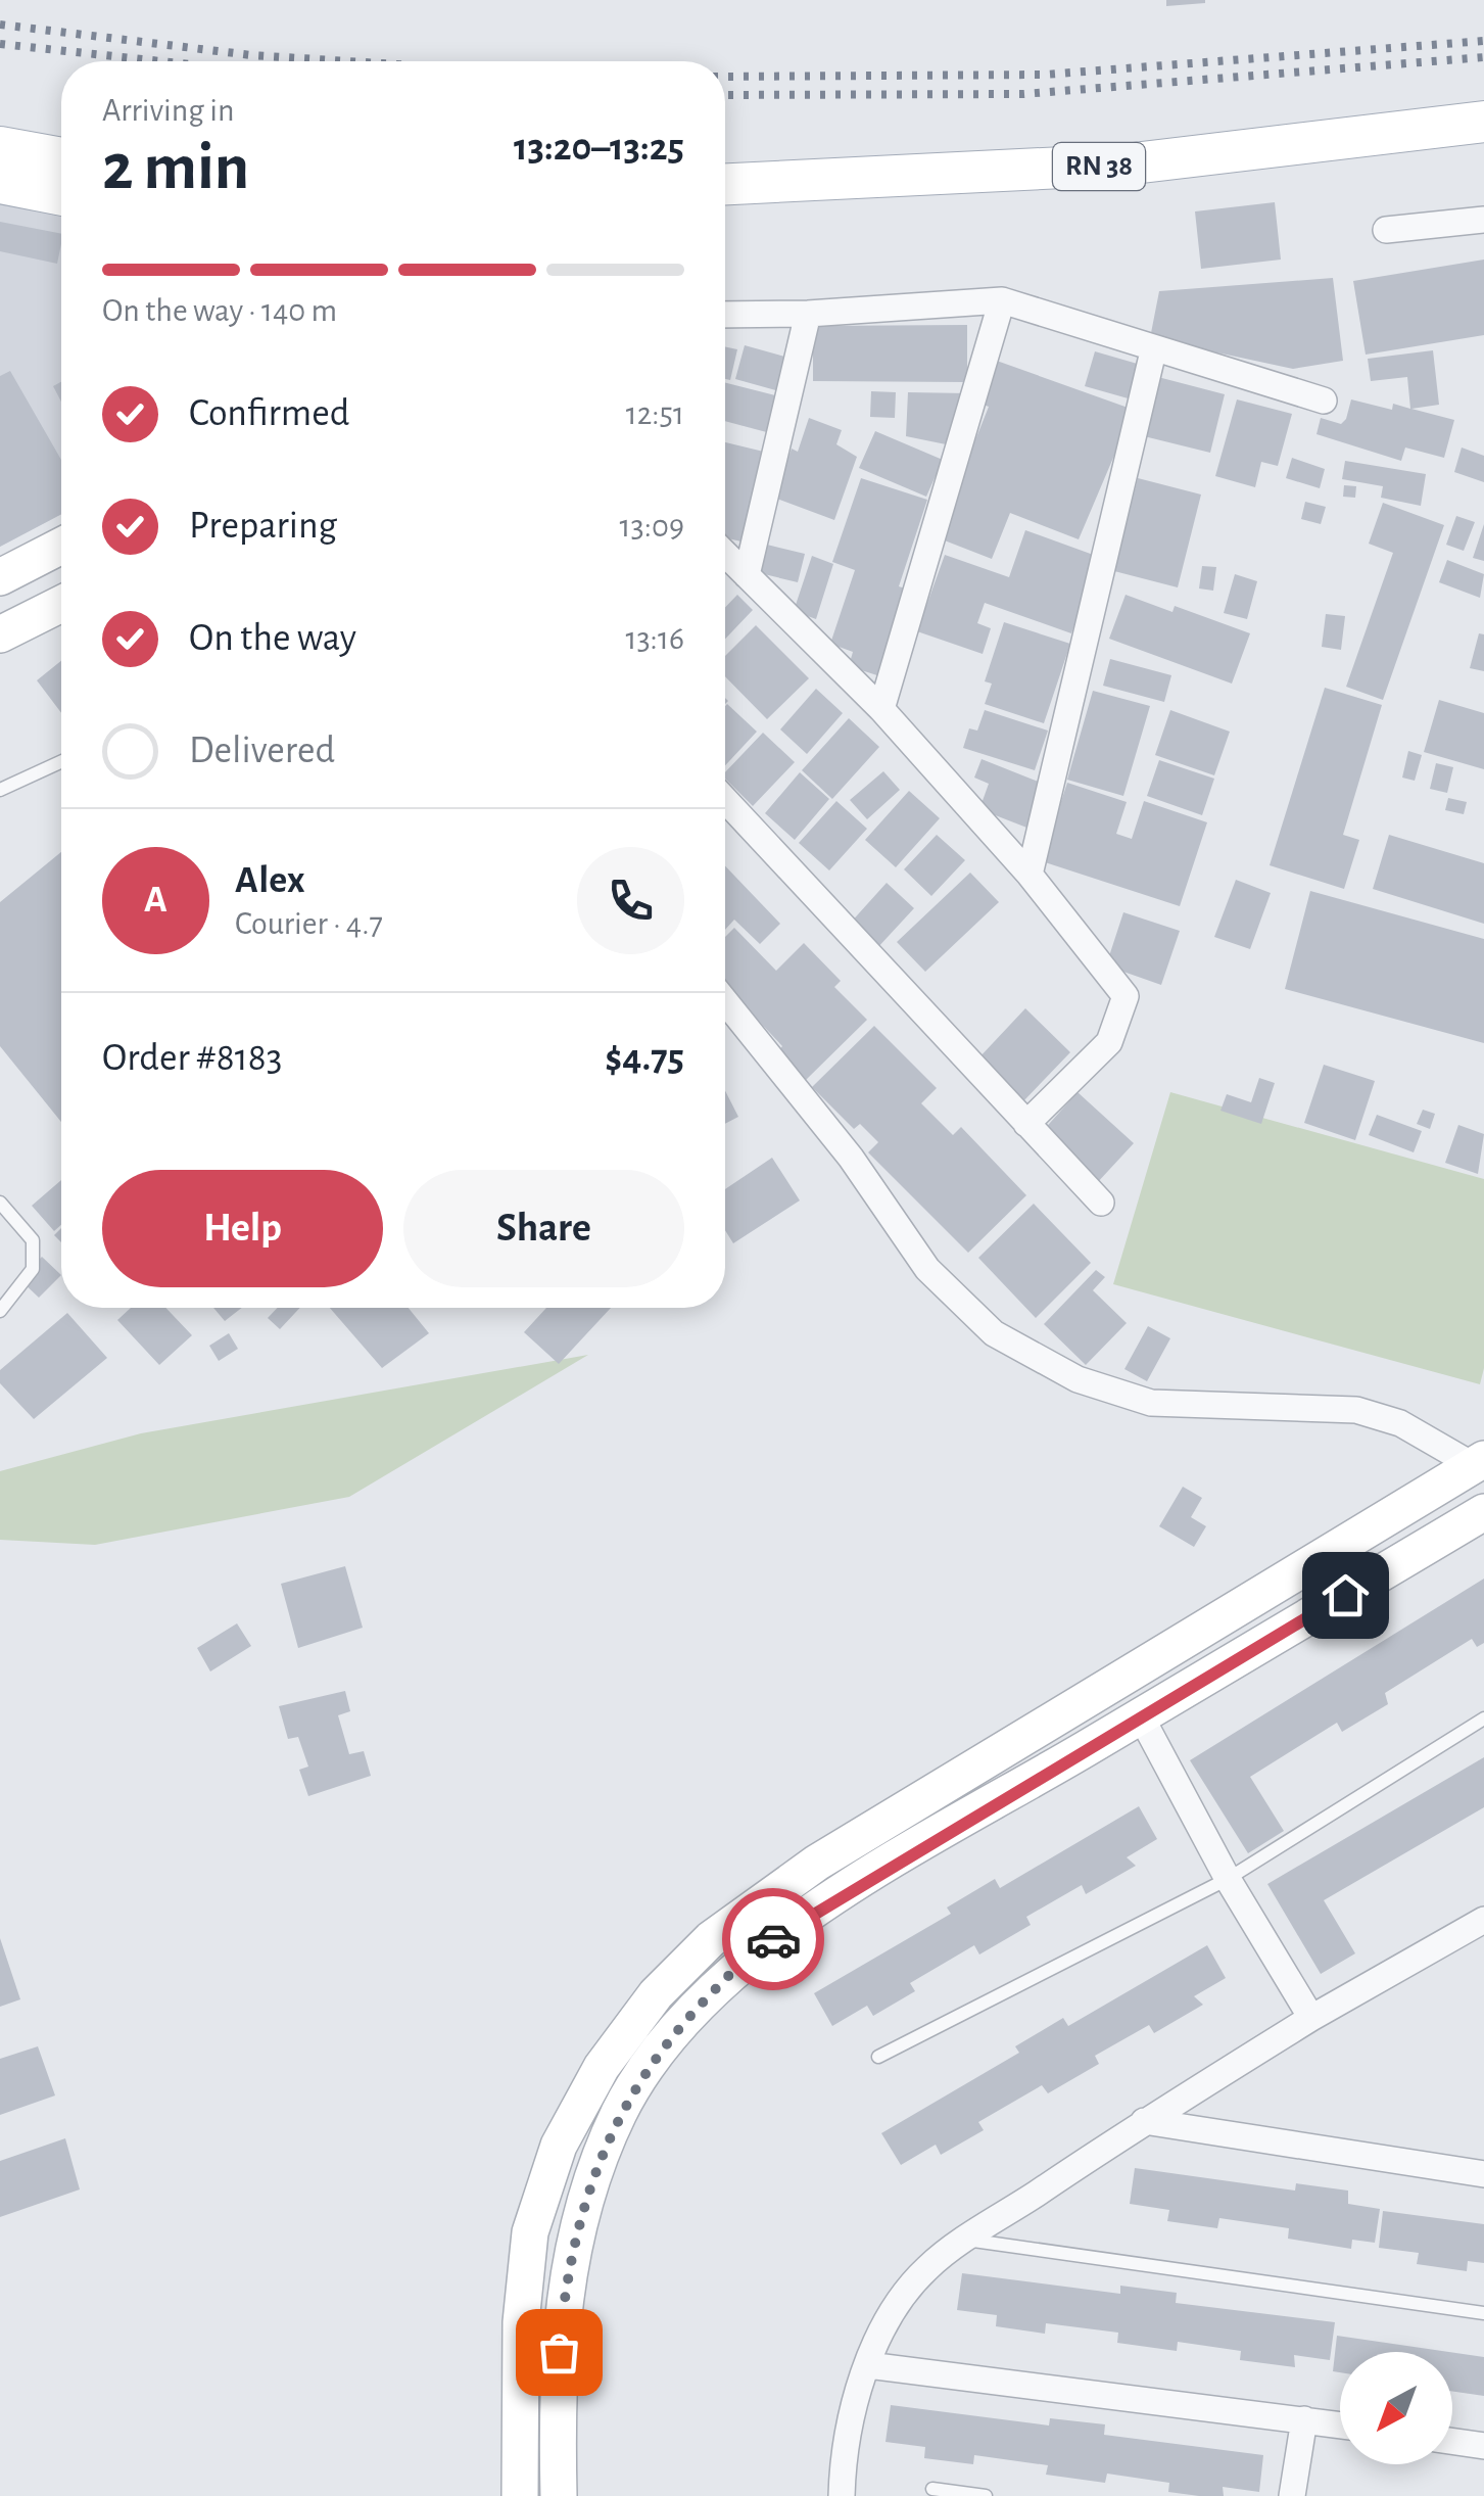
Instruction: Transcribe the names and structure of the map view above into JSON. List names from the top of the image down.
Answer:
{
  "streets": {
    "main road": ["RN 38"]
  },
  "north": "bottom left",
  "page": {
    "heading": ["2 min", "Arriving in", "13:20–13:25"],
    "panel": [
      "Alex",
      "Courier · 4.7",
      "Order #8183",
      "$4.75"
    ],
    "bar": "On the way · 140 m",
    "list": [
      ["Confirmed", "12:51"],
      ["Preparing", "13:09"],
      ["On the way", "13:16"],
      "Delivered"
    ],
    "round": "A",
    "buttons": ["Help", "Share"]
  }
}
